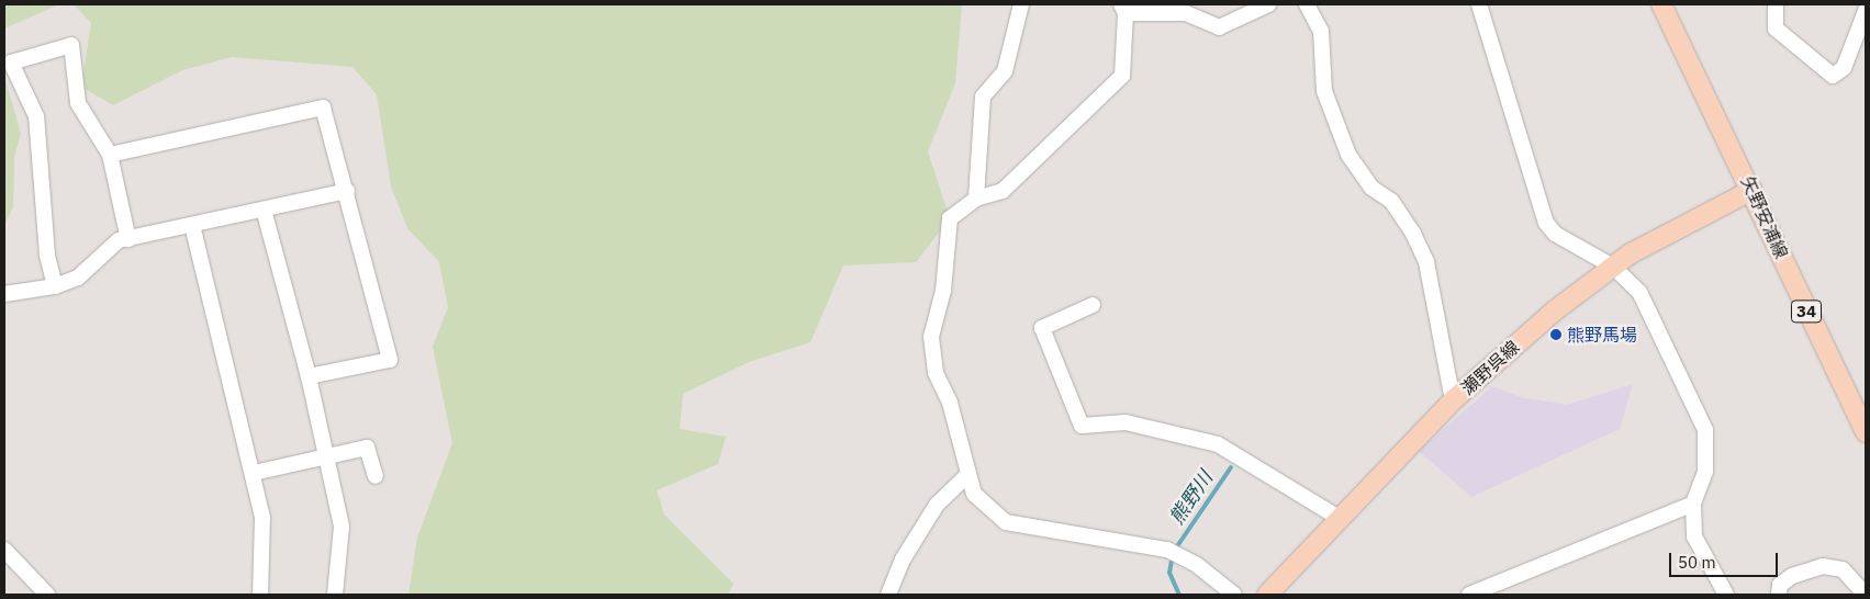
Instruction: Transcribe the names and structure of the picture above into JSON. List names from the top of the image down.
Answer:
{
  "streets": {
    "main road": ["矢野安浦線", "34", "瀬野呉線"]
  },
  "crossings": [
    ["矢野安浦線", "瀬野呉線"]
  ],
  "water": ["熊野川"],
  "places": ["熊野馬場"],
  "scale_bar": "50 m"
}
